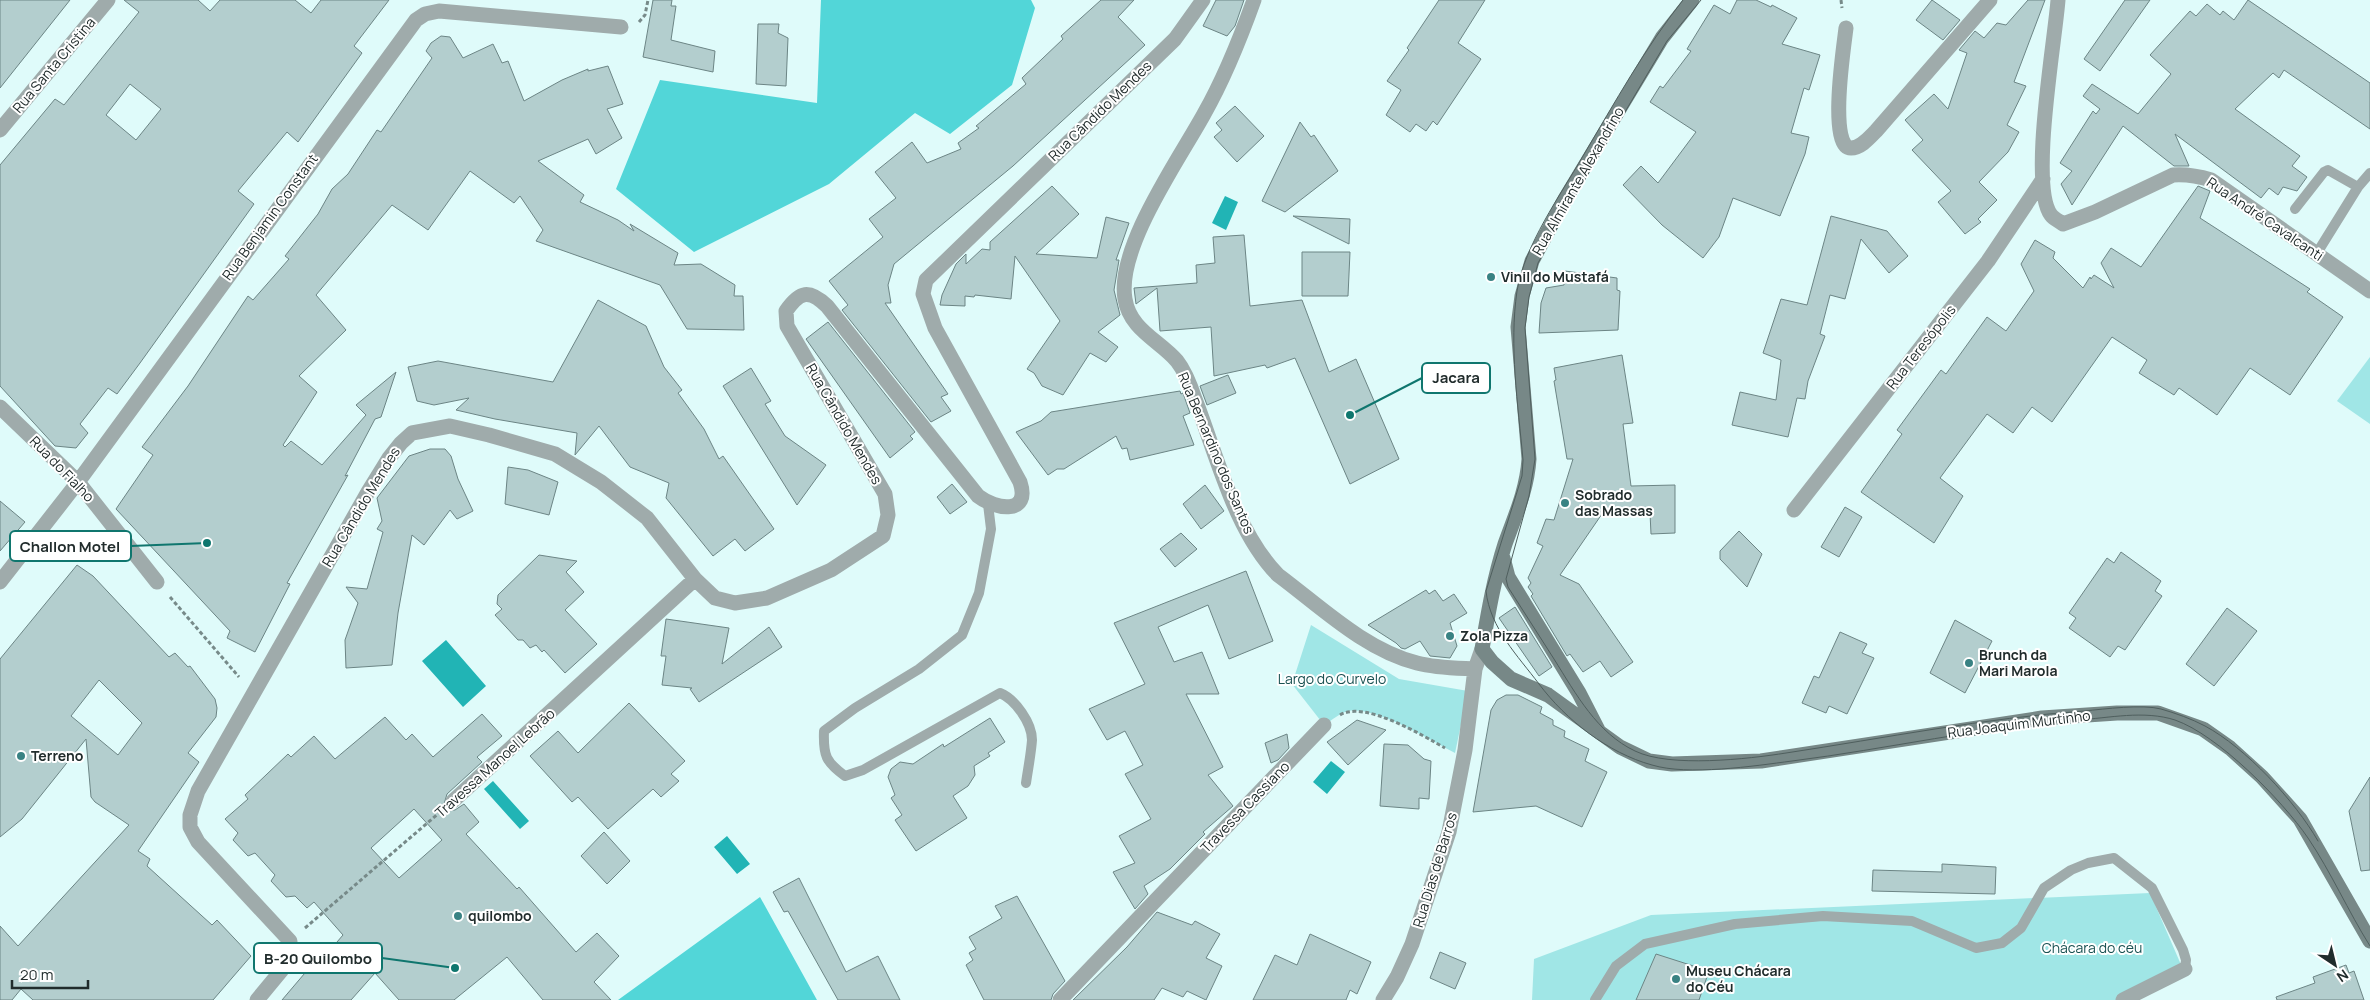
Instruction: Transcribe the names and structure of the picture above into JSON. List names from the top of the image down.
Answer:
{
  "streets": {
    "street": [
      "Rua Santa Cristina",
      "Rua Cândido Mendes",
      "Rua Almirante Alexandrino",
      "Rua Benjamin Constant",
      "Rua André Cavalcanti",
      "Rua Teresópolis",
      "Rua Bernardino dos Santos",
      "Rua do Fialho",
      "Rua Joaquim Murtinho",
      "Travessa Manoel Lebrão",
      "Travessa Cassiano",
      "Rua Dias de Barros"
    ]
  },
  "crossings": [
    ["Rua Cândido Mendes", "Travessa Manoel Lebrão"],
    ["Rua Almirante Alexandrino", "Rua Bernardino dos Santos"],
    ["Rua Almirante Alexandrino", "Rua Joaquim Murtinho"],
    ["Rua Almirante Alexandrino", "Rua Dias de Barros"],
    ["Rua Benjamin Constant", "Rua do Fialho"],
    ["Rua André Cavalcanti", "Rua Teresópolis"]
  ],
  "parks": ["Largo do Curvelo", "Chácara do céu"],
  "places": [
    "Vinil do Mustafá",
    "Jacara",
    "Sobrado das Massas",
    "Challon Motel",
    "Zola Pizza",
    "Brunch da Mari Marola",
    "Terreno",
    "quilombo",
    "B-20 Quilombo",
    "Museu Chácara do Céu"
  ],
  "scale_bar": "20 m",
  "north": "bottom right"
}
